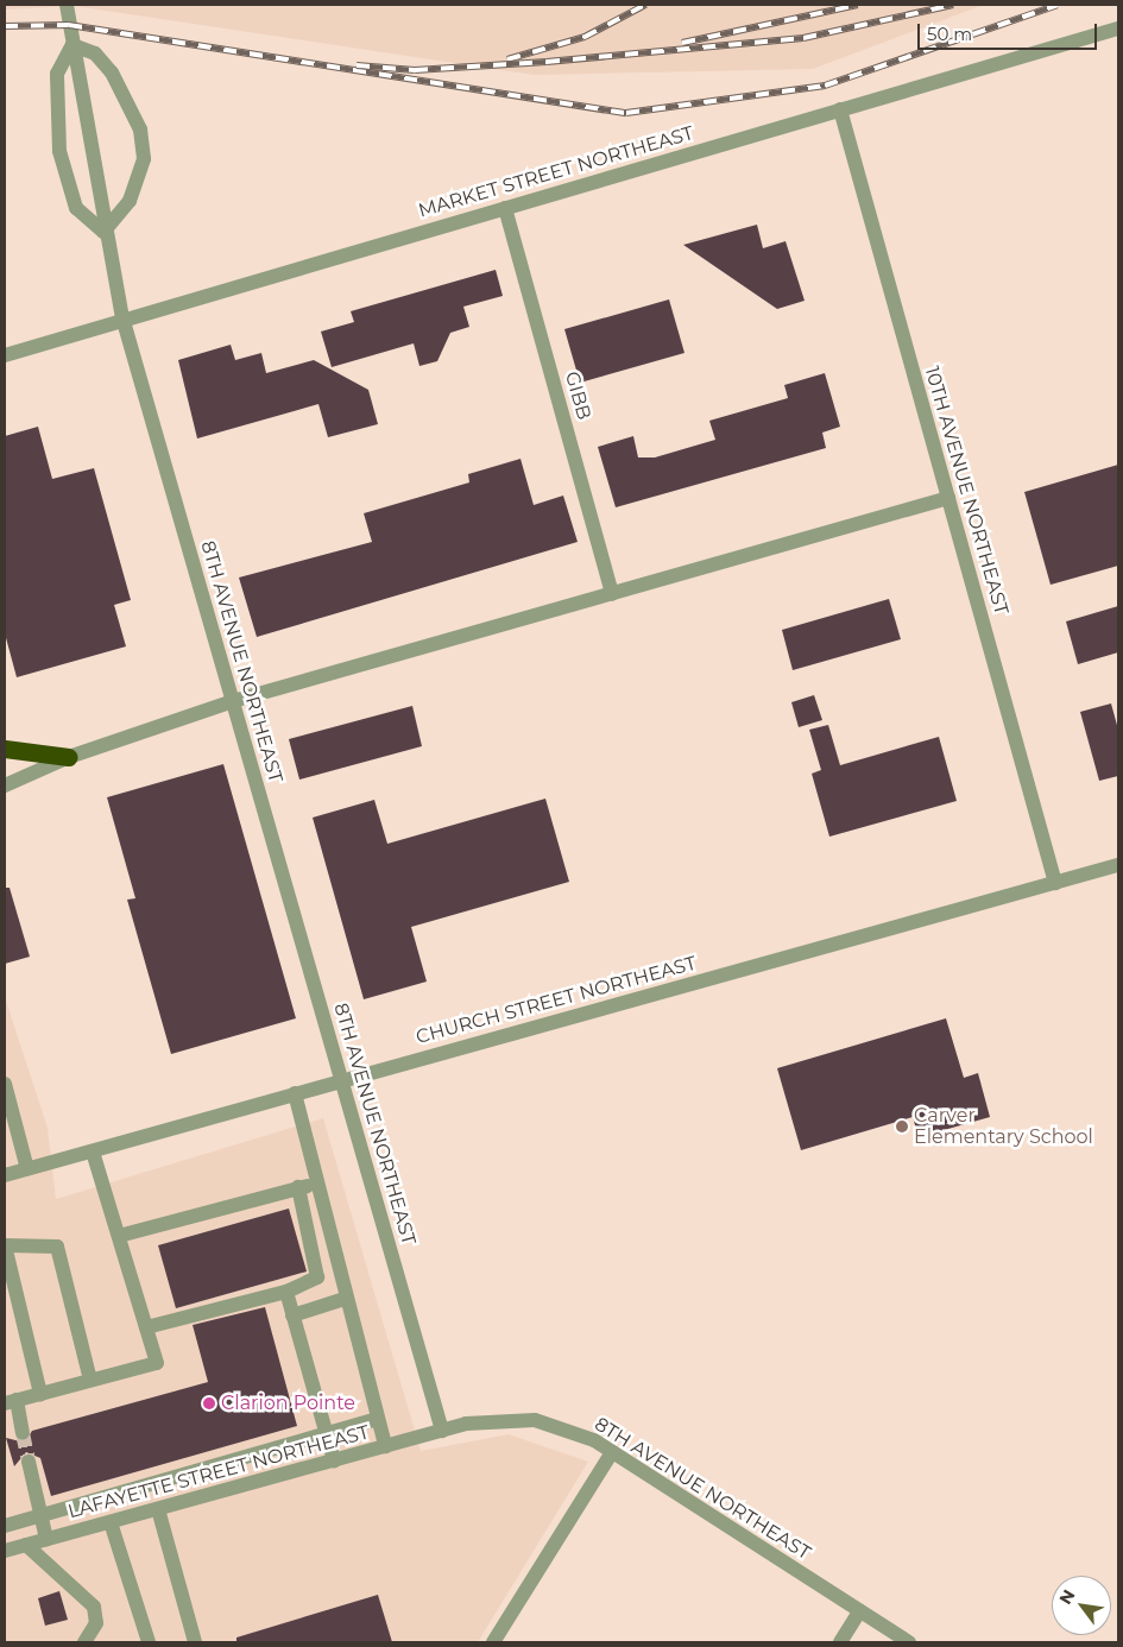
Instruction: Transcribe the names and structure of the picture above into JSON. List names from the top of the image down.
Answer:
{
  "streets": {
    "street": [
      "MARKET STREET NORTHEAST",
      "GIBB",
      "10TH AVENUE NORTHEAST",
      "8TH AVENUE NORTHEAST",
      "CHURCH STREET NORTHEAST",
      "LAFAYETTE STREET NORTHEAST"
    ]
  },
  "crossings": [
    ["MARKET STREET NORTHEAST", "GIBB"],
    ["MARKET STREET NORTHEAST", "10TH AVENUE NORTHEAST"],
    ["MARKET STREET NORTHEAST", "8TH AVENUE NORTHEAST"],
    ["10TH AVENUE NORTHEAST", "CHURCH STREET NORTHEAST"],
    ["8TH AVENUE NORTHEAST", "CHURCH STREET NORTHEAST"],
    ["8TH AVENUE NORTHEAST", "LAFAYETTE STREET NORTHEAST"]
  ],
  "places": ["Carver Elementary School", "Clarion Pointe"],
  "scale_bar": "50 m",
  "north": "top left"
}
